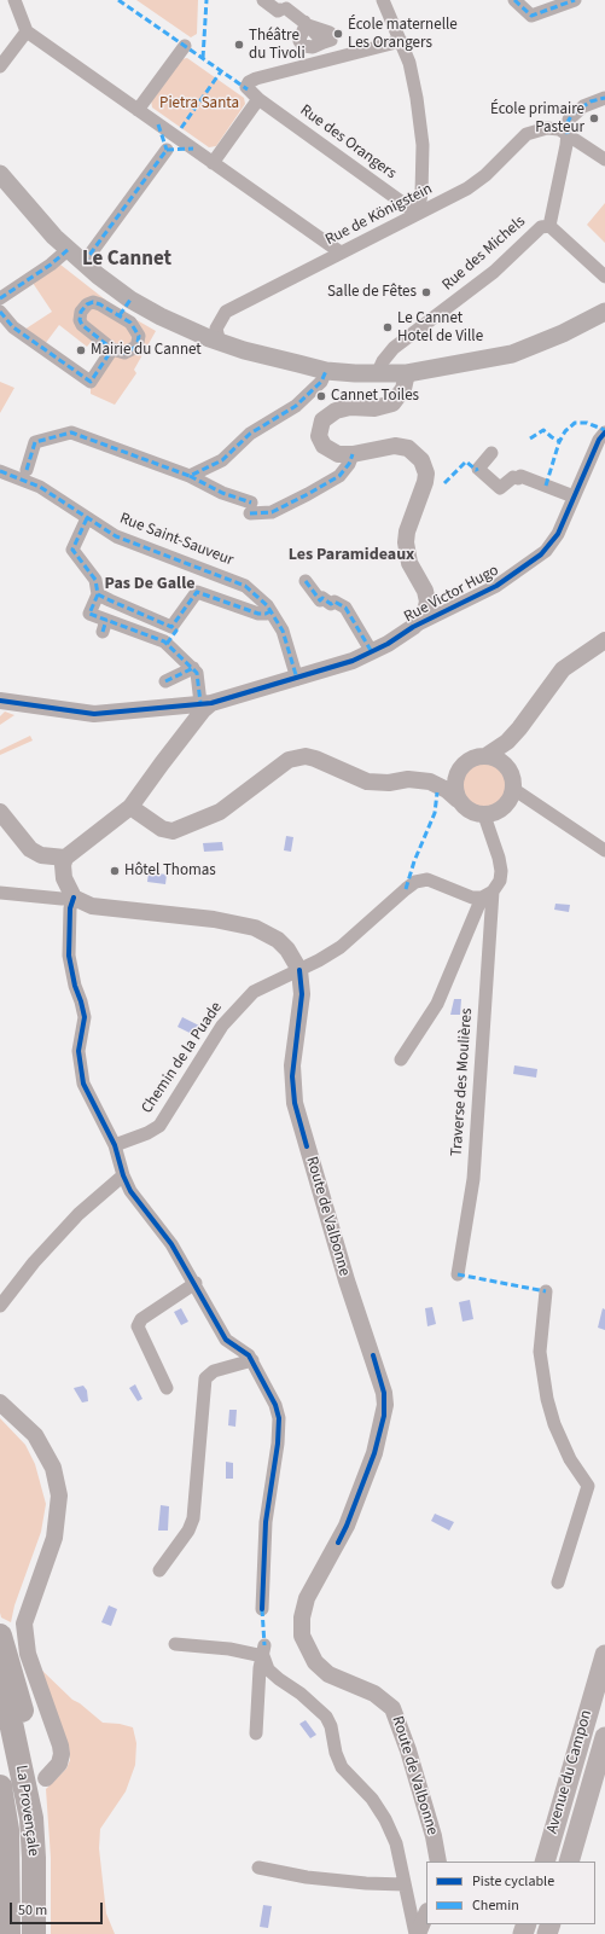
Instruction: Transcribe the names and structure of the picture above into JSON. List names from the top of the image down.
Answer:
{
  "streets": {
    "highway": ["La Provençale"],
    "main road": ["Avenue du Campon"],
    "street": [
      "Rue des Orangers",
      "Rue de Königstein",
      "Rue des Michels",
      "Rue Saint-Sauveur",
      "Rue Victor Hugo",
      "Chemin de la Puade",
      "Traverse des Moulières",
      "Route de Valbonne"
    ]
  },
  "crossings": [
    ["Rue des Orangers", "Rue de Königstein"],
    ["Rue de Königstein", "Rue des Michels"],
    ["Rue Saint-Sauveur", "Rue Victor Hugo"],
    ["Chemin de la Puade", "Traverse des Moulières"],
    ["Chemin de la Puade", "Route de Valbonne"]
  ],
  "districts": ["Le Cannet", "Les Paramideaux", "Pas De Galle"],
  "parks": ["Pietra Santa"],
  "places": [
    "École maternelle Les Orangers",
    "Théâtre du Tivoli",
    "École primaire Pasteur",
    "Salle de Fêtes",
    "Le Cannet Hotel de Ville",
    "Mairie du Cannet",
    "Cannet Toiles",
    "Hôtel Thomas"
  ],
  "legend": ["Piste cyclable", "Chemin"],
  "scale_bar": "50 m"
}
